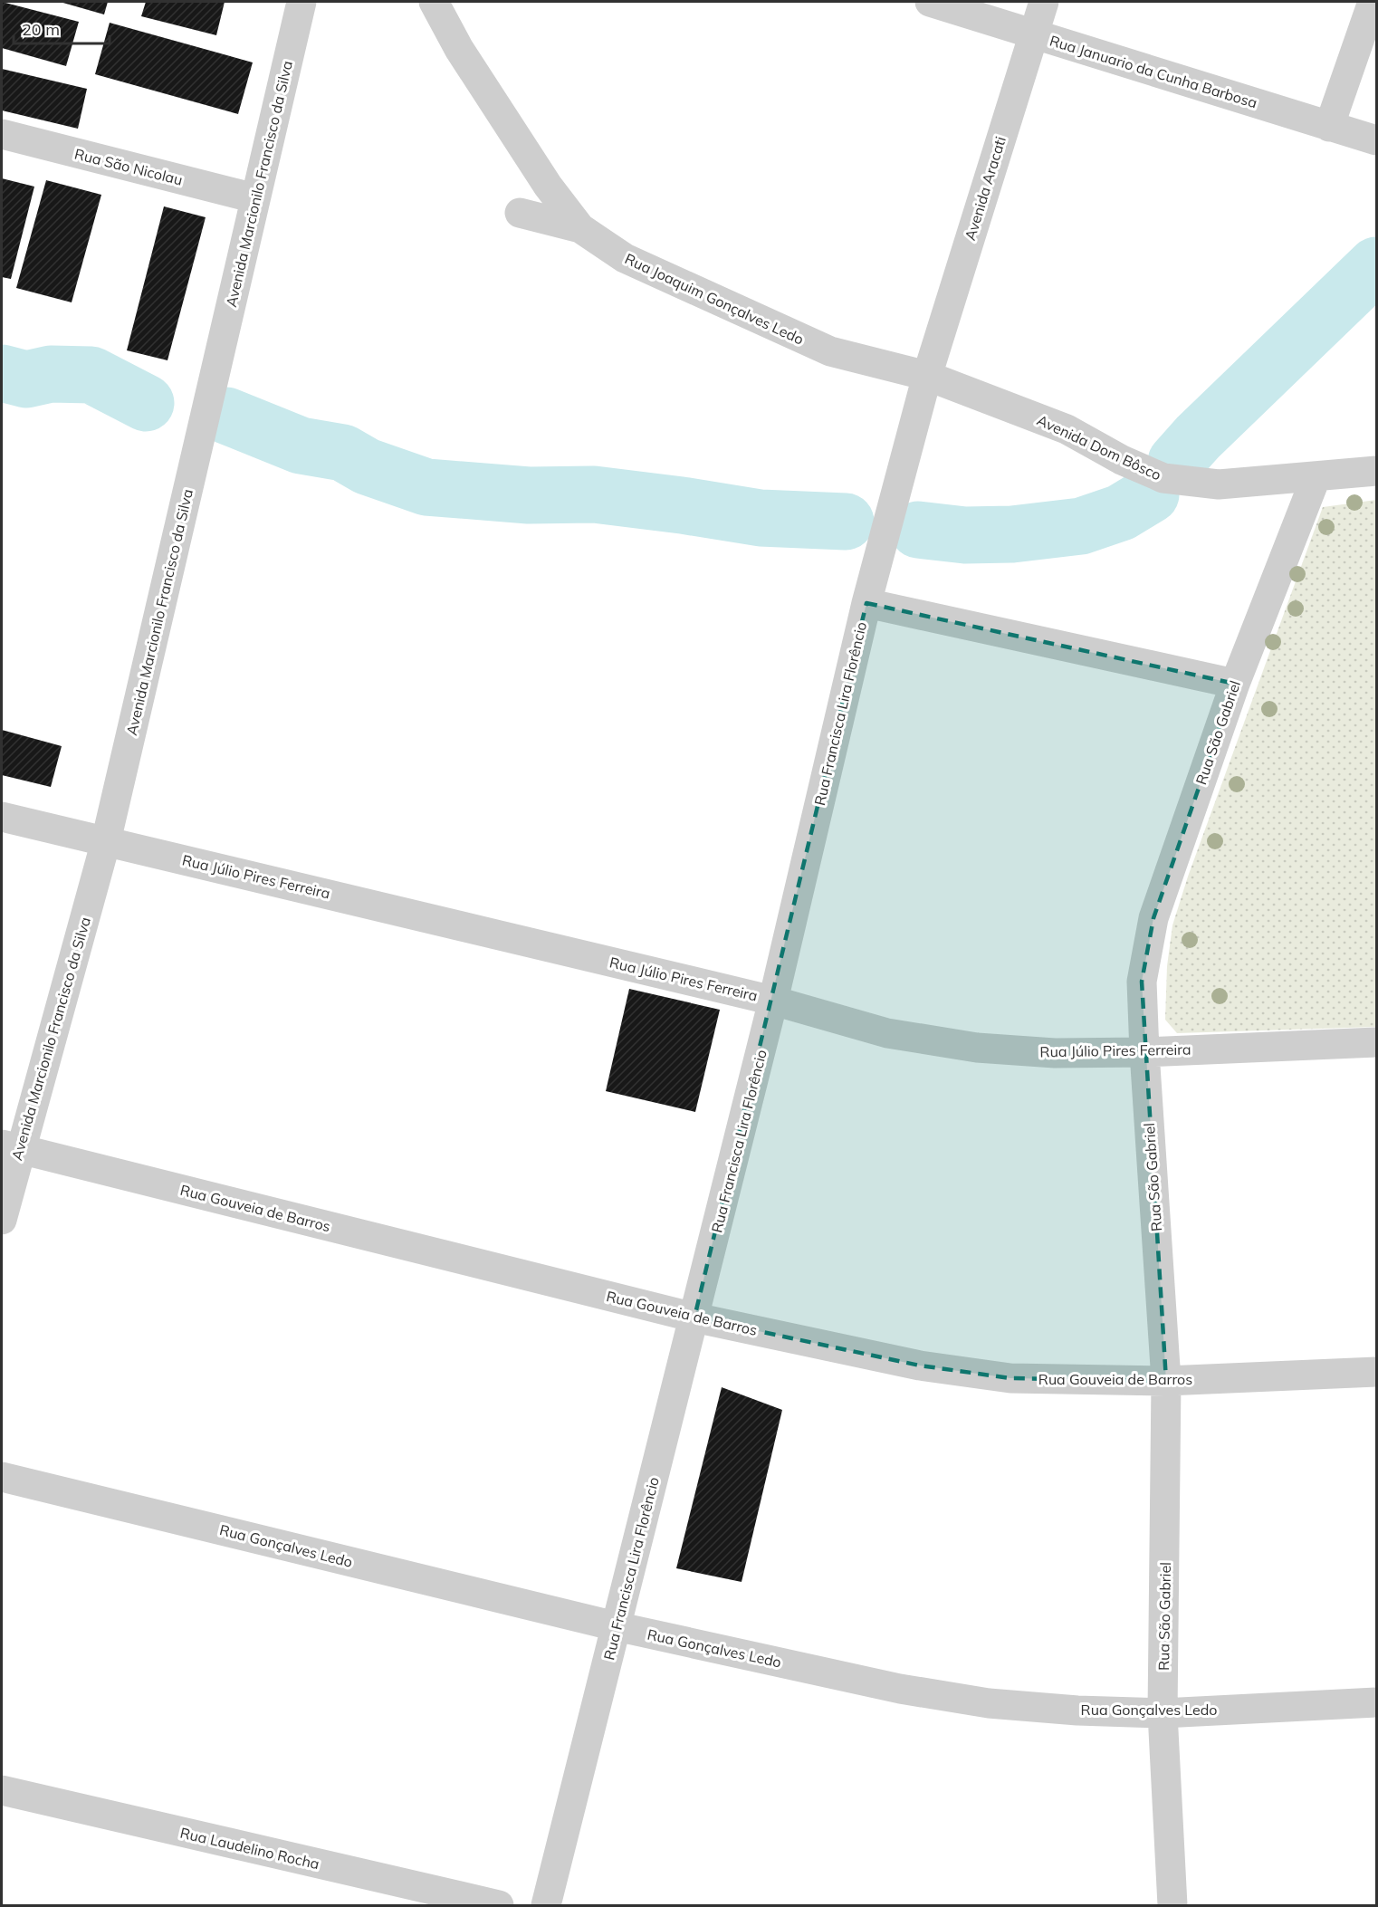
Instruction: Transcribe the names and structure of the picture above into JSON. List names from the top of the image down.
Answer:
{
  "streets": {
    "street": [
      "Rua Januario da Cunha Barbosa",
      "Rua São Nicolau",
      "Avenida Marcionilo Francisco da Silva",
      "Avenida Aracati",
      "Rua Joaquim Gonçalves Ledo",
      "Avenida Dom Bôsco",
      "Rua Francisca Lira Florêncio",
      "Rua São Gabriel",
      "Rua Júlio Pires Ferreira",
      "Rua Gouveia de Barros",
      "Rua Gonçalves Ledo",
      "Rua Laudelino Rocha"
    ]
  },
  "crossings": [
    ["Rua Januario da Cunha Barbosa", "Avenida Aracati"],
    ["Rua São Nicolau", "Avenida Marcionilo Francisco da Silva"],
    ["Avenida Marcionilo Francisco da Silva", "Rua Júlio Pires Ferreira"],
    ["Avenida Marcionilo Francisco da Silva", "Rua Gouveia de Barros"],
    ["Avenida Aracati", "Rua Joaquim Gonçalves Ledo"],
    ["Avenida Aracati", "Avenida Dom Bôsco"],
    ["Avenida Aracati", "Rua Francisca Lira Florêncio"],
    ["Rua Joaquim Gonçalves Ledo", "Avenida Dom Bôsco"],
    ["Rua Joaquim Gonçalves Ledo", "Rua Francisca Lira Florêncio"],
    ["Avenida Dom Bôsco", "Rua Francisca Lira Florêncio"],
    ["Avenida Dom Bôsco", "Rua São Gabriel"],
    ["Rua Francisca Lira Florêncio", "Rua Júlio Pires Ferreira"],
    ["Rua Francisca Lira Florêncio", "Rua Gouveia de Barros"],
    ["Rua Francisca Lira Florêncio", "Rua Gonçalves Ledo"],
    ["Rua São Gabriel", "Rua Júlio Pires Ferreira"],
    ["Rua São Gabriel", "Rua Gouveia de Barros"],
    ["Rua São Gabriel", "Rua Gonçalves Ledo"]
  ],
  "scale_bar": "20 m"
}
